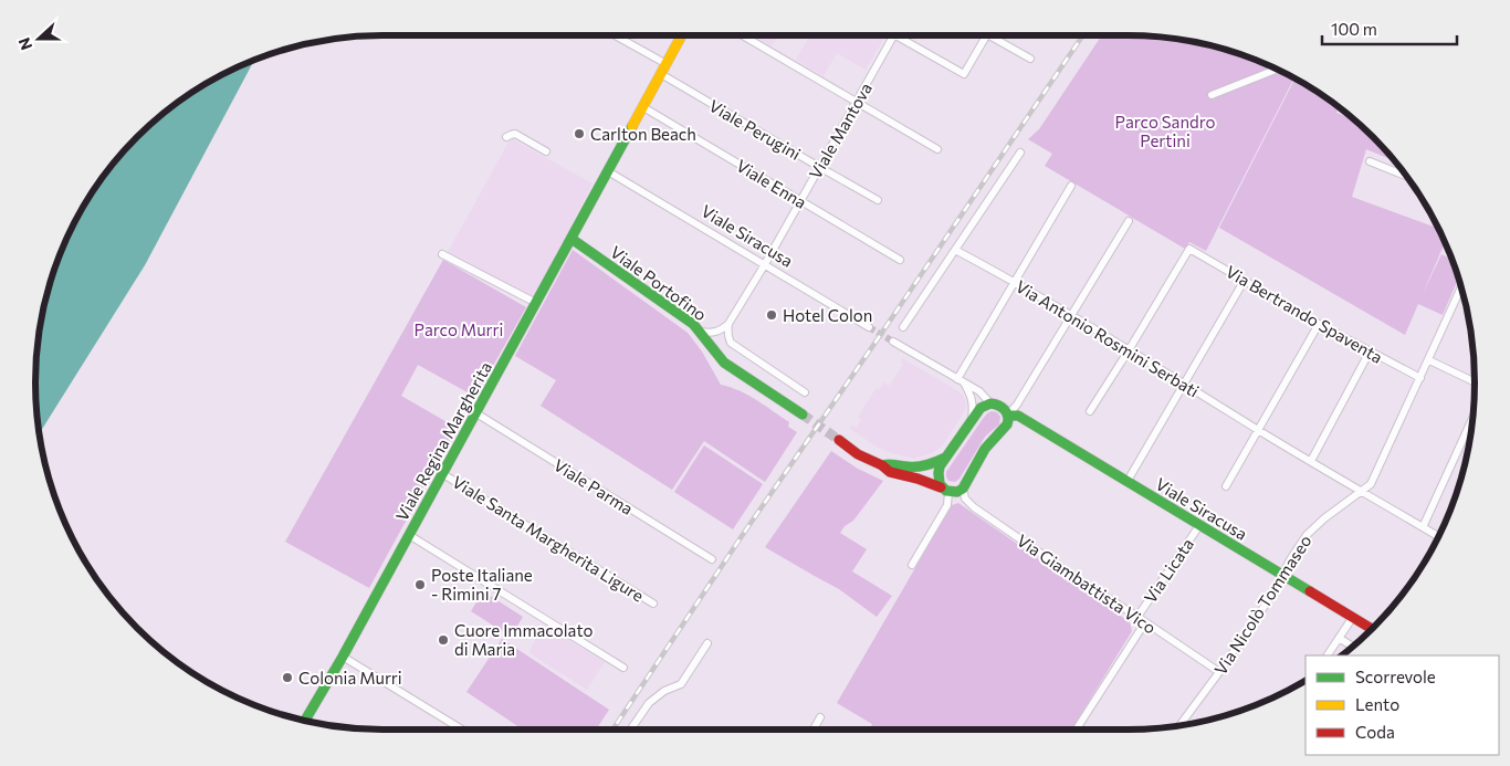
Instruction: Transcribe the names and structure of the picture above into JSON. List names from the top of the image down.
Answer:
{
  "streets": {
    "street": [
      "Viale Perugini",
      "Viale Mantova",
      "Viale Enna",
      "Viale Siracusa",
      "Viale Portofino",
      "Via Bertrando Spaventa",
      "Via Antonio Rosmini Serbati",
      "Viale Regina Margherita",
      "Viale Parma",
      "Viale Santa Margherita Ligure",
      "Via Licata",
      "Via Giambattista Vico",
      "Via Nicolò Tommaseo"
    ]
  },
  "crossings": [
    ["Viale Perugini", "Viale Mantova"],
    ["Viale Perugini", "Viale Regina Margherita"],
    ["Viale Mantova", "Viale Enna"],
    ["Viale Mantova", "Viale Siracusa"],
    ["Viale Mantova", "Viale Portofino"],
    ["Viale Enna", "Viale Regina Margherita"],
    ["Viale Siracusa", "Viale Regina Margherita"],
    ["Viale Siracusa", "Via Licata"],
    ["Viale Siracusa", "Via Nicolò Tommaseo"],
    ["Viale Portofino", "Viale Regina Margherita"],
    ["Via Bertrando Spaventa", "Via Antonio Rosmini Serbati"],
    ["Via Bertrando Spaventa", "Via Nicolò Tommaseo"],
    ["Via Antonio Rosmini Serbati", "Via Nicolò Tommaseo"],
    ["Viale Regina Margherita", "Viale Parma"],
    ["Viale Regina Margherita", "Viale Santa Margherita Ligure"],
    ["Via Licata", "Via Giambattista Vico"],
    ["Via Giambattista Vico", "Via Nicolò Tommaseo"]
  ],
  "parks": ["Parco Sandro Pertini", "Parco Murri"],
  "places": [
    "Carlton Beach",
    "Hotel Colon",
    "Poste Italiane - Rimini 7",
    "Cuore Immacolato di Maria",
    "Colonia Murri"
  ],
  "legend": ["Scorrevole", "Lento", "Coda"],
  "scale_bar": "100 m",
  "north": "left"
}
